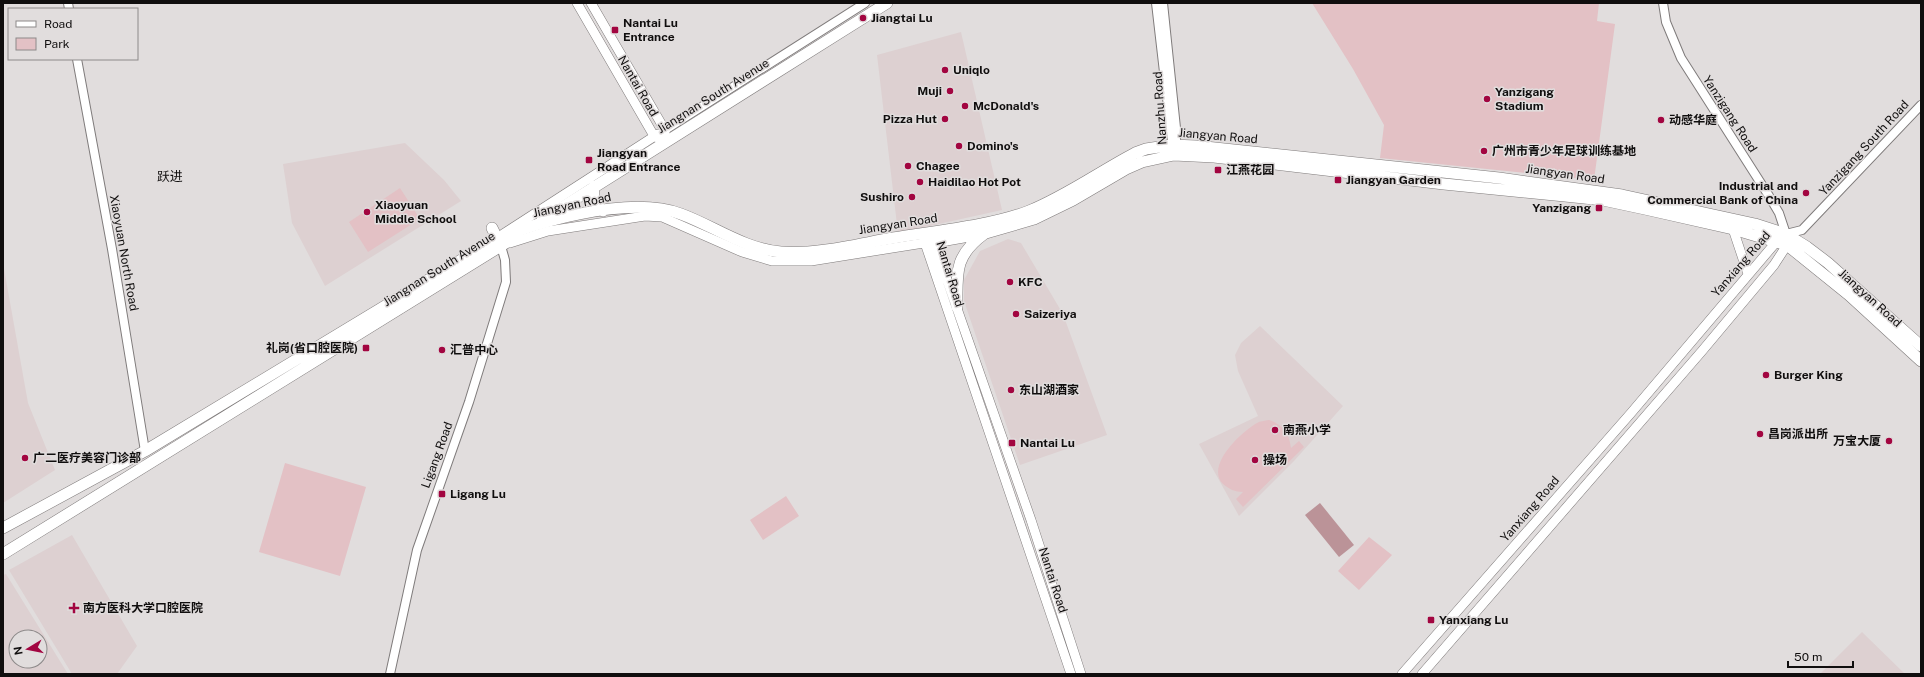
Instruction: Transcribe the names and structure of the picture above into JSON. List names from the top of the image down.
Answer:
{
  "streets": {
    "main road": [
      "Nantai Road",
      "Jiangnan South Avenue",
      "Jiangyan Road",
      "Yanxiang Road"
    ],
    "street": [
      "Nanzhu Road",
      "Yanzigang Road",
      "Yanzigang South Road",
      "Xiaoyuan North Road",
      "Ligang Road"
    ]
  },
  "crossings": [
    ["Nantai Road", "Jiangnan South Avenue"],
    ["Nantai Road", "Jiangyan Road"],
    ["Jiangnan South Avenue", "Jiangyan Road"],
    ["Jiangnan South Avenue", "Xiaoyuan North Road"],
    ["Jiangnan South Avenue", "Ligang Road"],
    ["Nanzhu Road", "Jiangyan Road"],
    ["Yanzigang Road", "Jiangyan Road"],
    ["Yanzigang Road", "Yanzigang South Road"],
    ["Yanzigang Road", "Yanxiang Road"],
    ["Jiangyan Road", "Yanzigang South Road"],
    ["Jiangyan Road", "Yanxiang Road"],
    ["Jiangyan Road", "Ligang Road"],
    ["Yanzigang South Road", "Yanxiang Road"]
  ],
  "districts": ["跃进"],
  "places": {
    "other": [
      "Jiangtai Lu",
      "Uniqlo",
      "Muji",
      "Yanzigang Stadium",
      "McDonald's",
      "Pizza Hut",
      "动感华庭",
      "Domino's",
      "广州市青少年足球训练基地",
      "Chagee",
      "Haidilao Hot Pot",
      "Industrial and Commercial Bank of China",
      "Sushiro",
      "Xiaoyuan Middle School",
      "KFC",
      "Saizeriya",
      "汇普中心",
      "Burger King",
      "东山湖酒家",
      "南燕小学",
      "昌岗派出所",
      "万宝大厦",
      "广二医疗美容门诊部",
      "操场"
    ],
    "transit": [
      "Nantai Lu Entrance",
      "Jiangyan Road Entrance",
      "江燕花园",
      "Jiangyan Garden",
      "Yanzigang",
      "礼岗(省口腔医院)",
      "Nantai Lu",
      "Ligang Lu",
      "Yanxiang Lu"
    ],
    "health": ["南方医科大学口腔医院"]
  },
  "legend": ["Road", "Park"],
  "scale_bar": "50 m",
  "north": "left"
}
